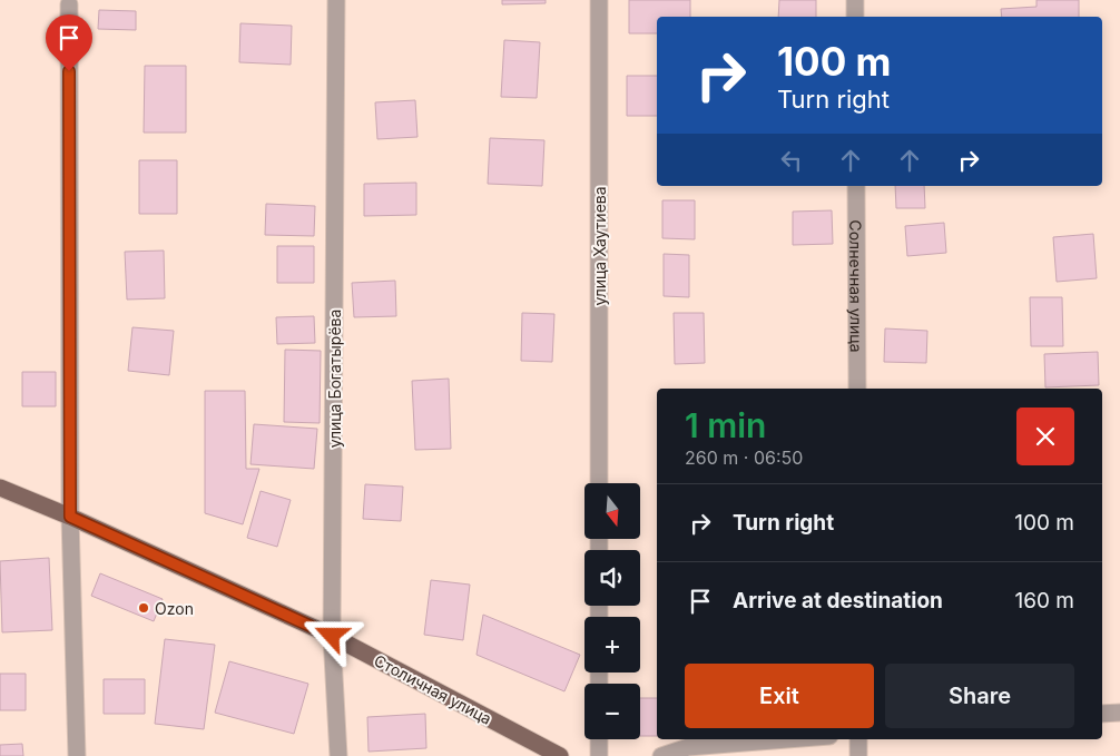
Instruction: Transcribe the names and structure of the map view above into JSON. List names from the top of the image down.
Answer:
{
  "streets": {
    "main road": ["Столичная улица"],
    "street": ["улица Хаутиева", "Солнечная улица", "улица Богатырёва"]
  },
  "crossings": [
    ["улица Богатырёва", "Столичная улица"]
  ],
  "places": ["Ozon"],
  "north": "bottom",
  "page": {
    "turn": ["100 m", "Turn right"],
    "heading": ["1 min", "260 m · 06:50"],
    "map_buttons": ["+", "−"],
    "list": [
      {
        "name": "Turn right",
        "value": "100 m"
      },
      {
        "name": "Arrive at destination",
        "value": "160 m"
      }
    ],
    "buttons": ["Exit", "Share"]
  }
}
